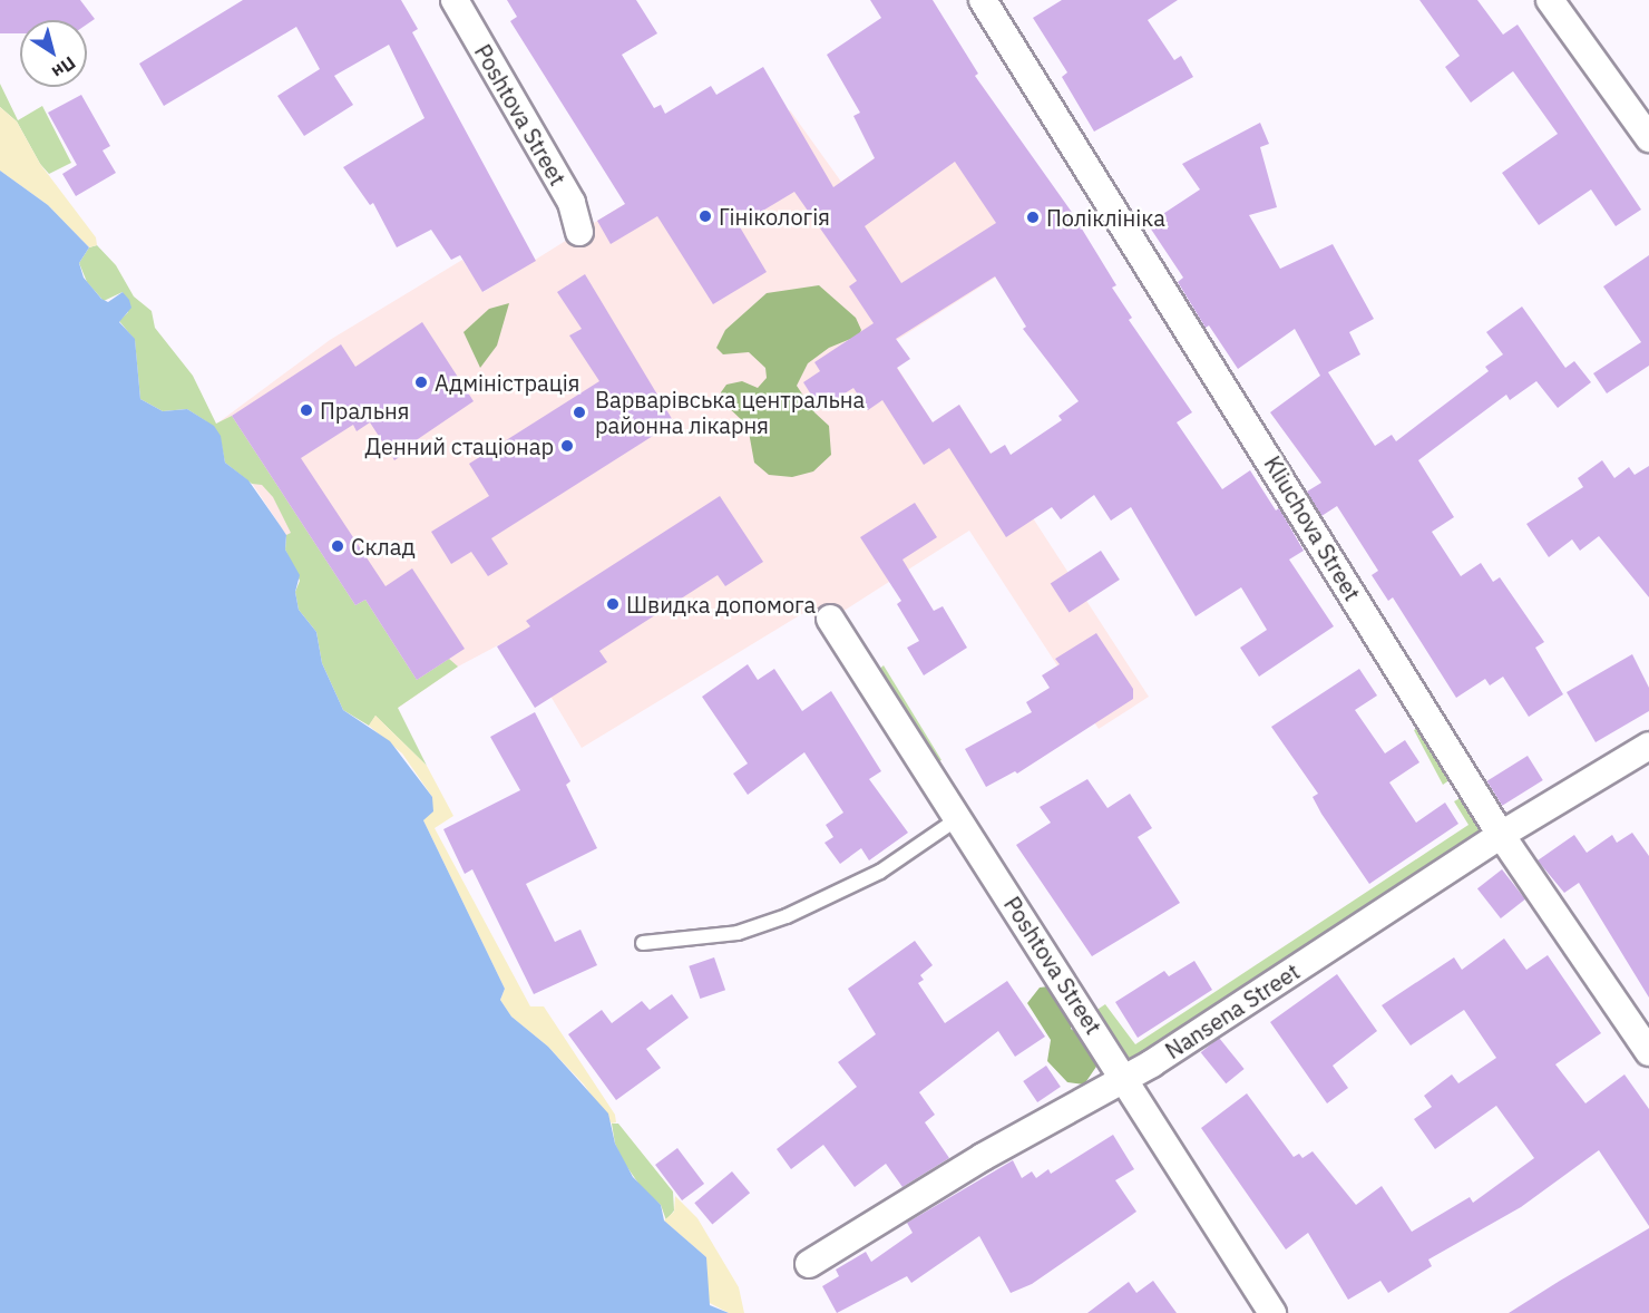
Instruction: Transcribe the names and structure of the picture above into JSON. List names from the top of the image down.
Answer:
{
  "streets": {
    "street": ["Poshtova Street", "Kliuchova Street", "Nansena Street"]
  },
  "crossings": [
    ["Poshtova Street", "Nansena Street"],
    ["Kliuchova Street", "Nansena Street"]
  ],
  "places": [
    "Гінікологія",
    "Поліклініка",
    "Адміністрація",
    "Пральня",
    "Варварівська центральна районна лікарня",
    "Денний стаціонар",
    "Склад",
    "Швидка допомога"
  ],
  "north": "bottom right"
}
